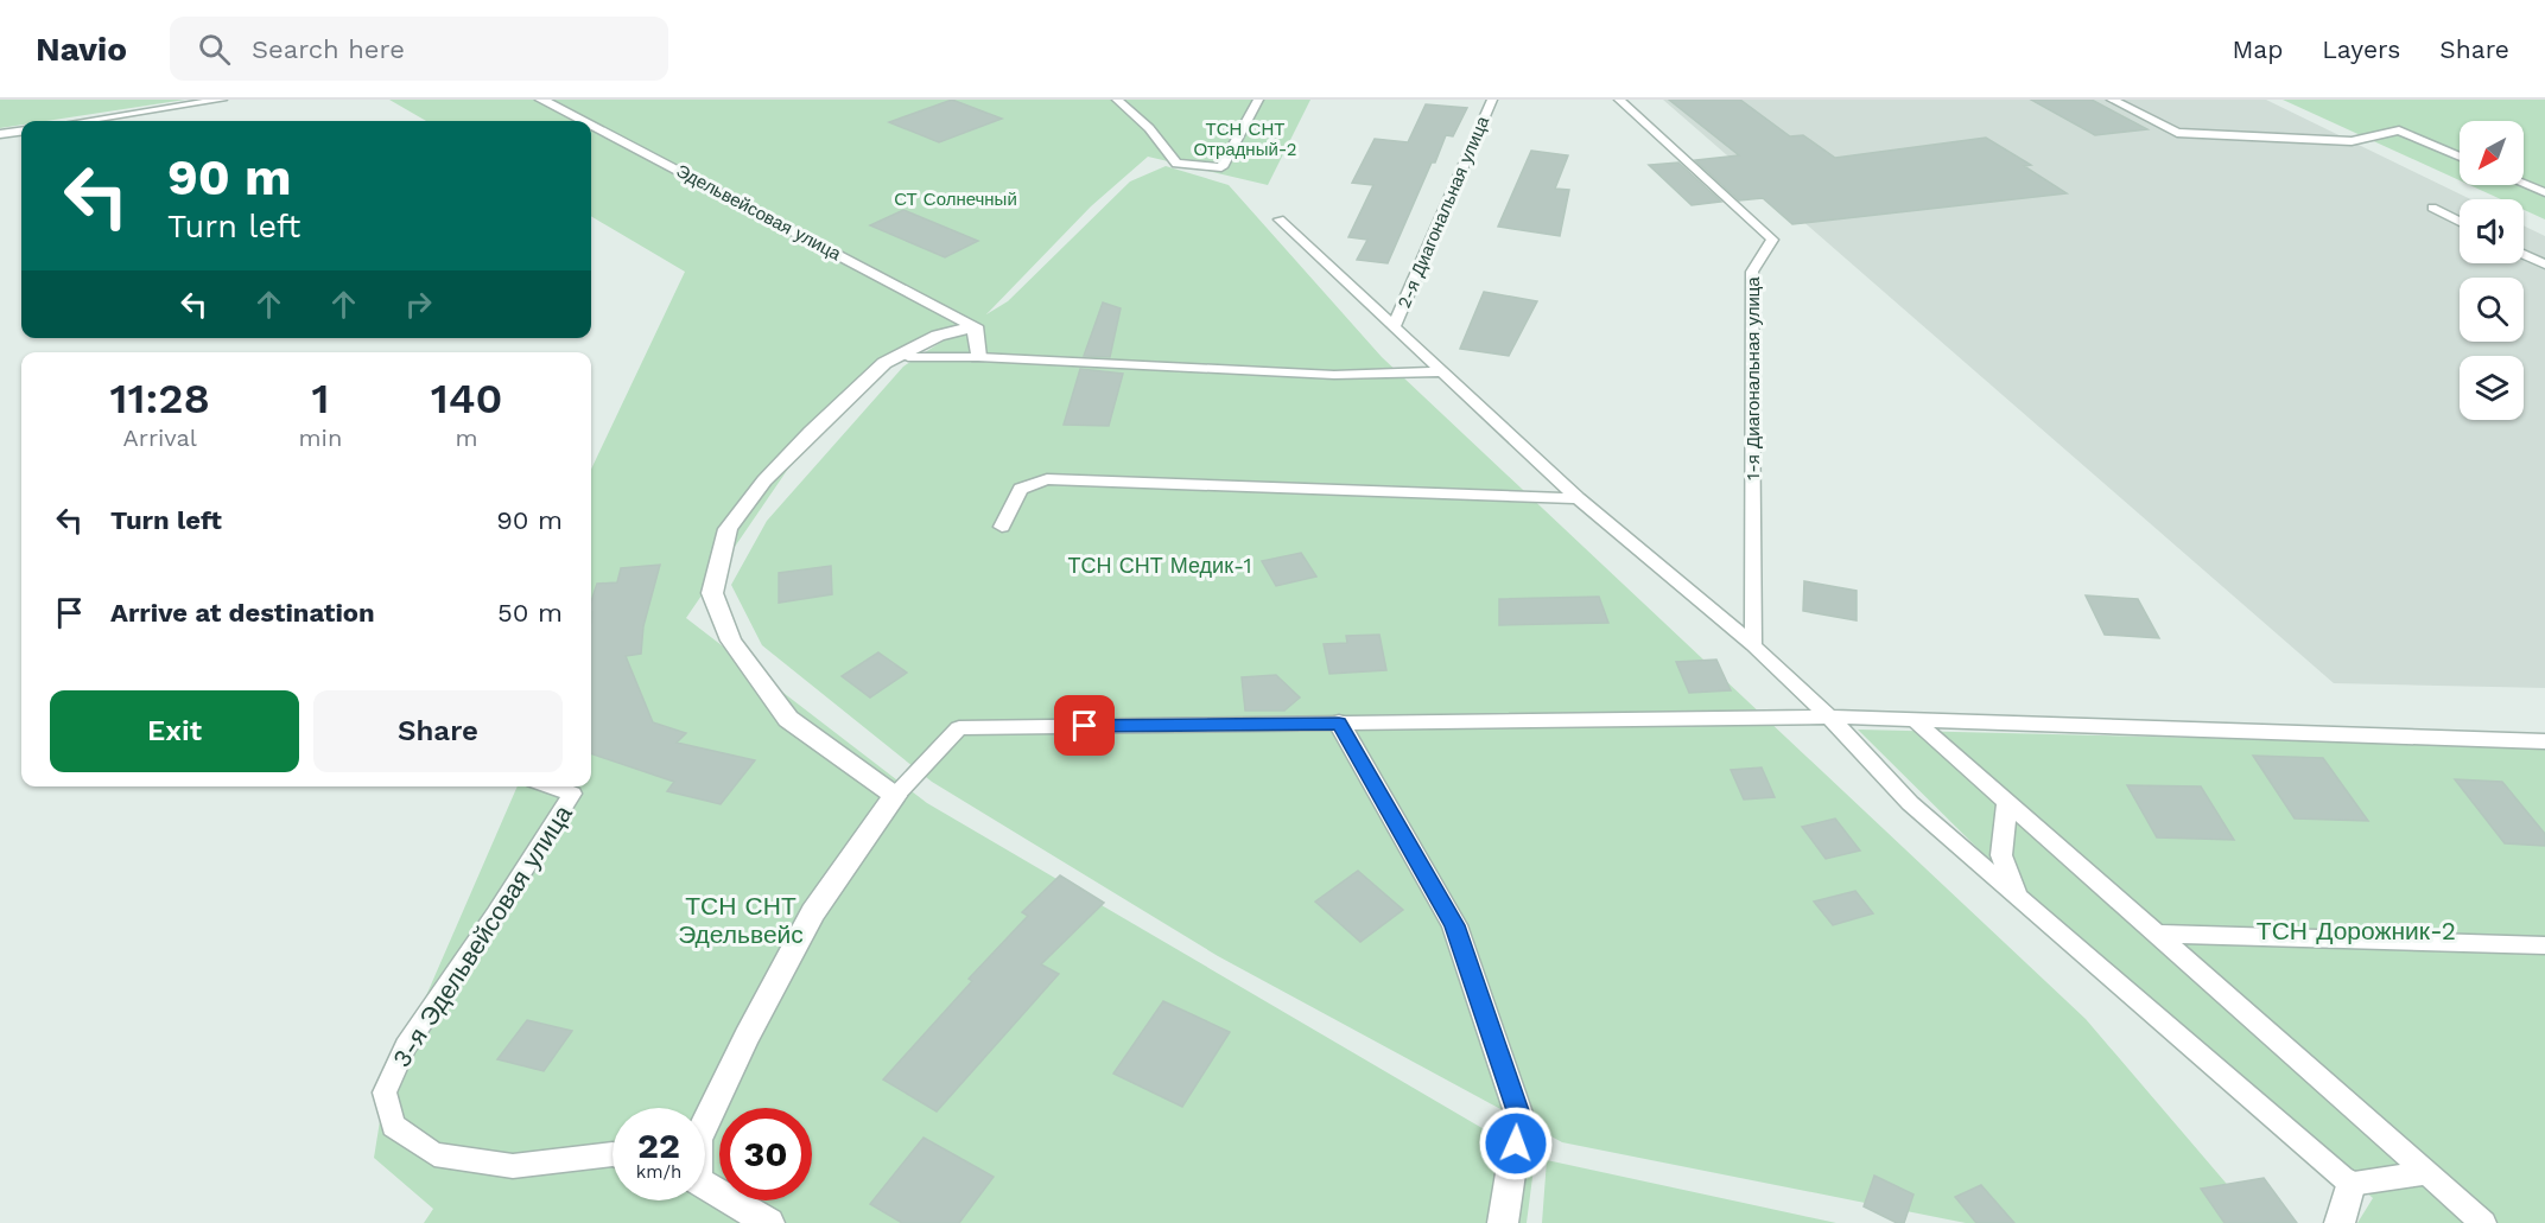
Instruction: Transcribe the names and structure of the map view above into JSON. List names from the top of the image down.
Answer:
{
  "streets": {
    "street": ["Эдельвейсовая улица"],
    "lane": ["2-я Диагональная улица", "1-я Диагональная улица", "3-я Эдельвейсовая улица"]
  },
  "parks": [
    "ТСН СНТ Отрадный-2",
    "СТ Солнечный",
    "ТСН СНТ Медик-1",
    "ТСН СНТ Эдельвейс",
    "ТСН Дорожник-2"
  ],
  "north": "bottom left",
  "page": {
    "header": "Navio",
    "search": "Search here",
    "nav": ["Map", "Layers", "Share"],
    "turn": ["90 m", "Turn left"],
    "eta": [
      "11:28",
      "Arrival",
      "1",
      "min",
      "140",
      "m"
    ],
    "list": [
      {
        "name": "Turn left",
        "value": "90 m"
      },
      {
        "name": "Arrive at destination",
        "value": "50 m"
      }
    ],
    "buttons": ["Exit", "Share"],
    "speed": "22 km/h",
    "limit": "30"
  }
}
